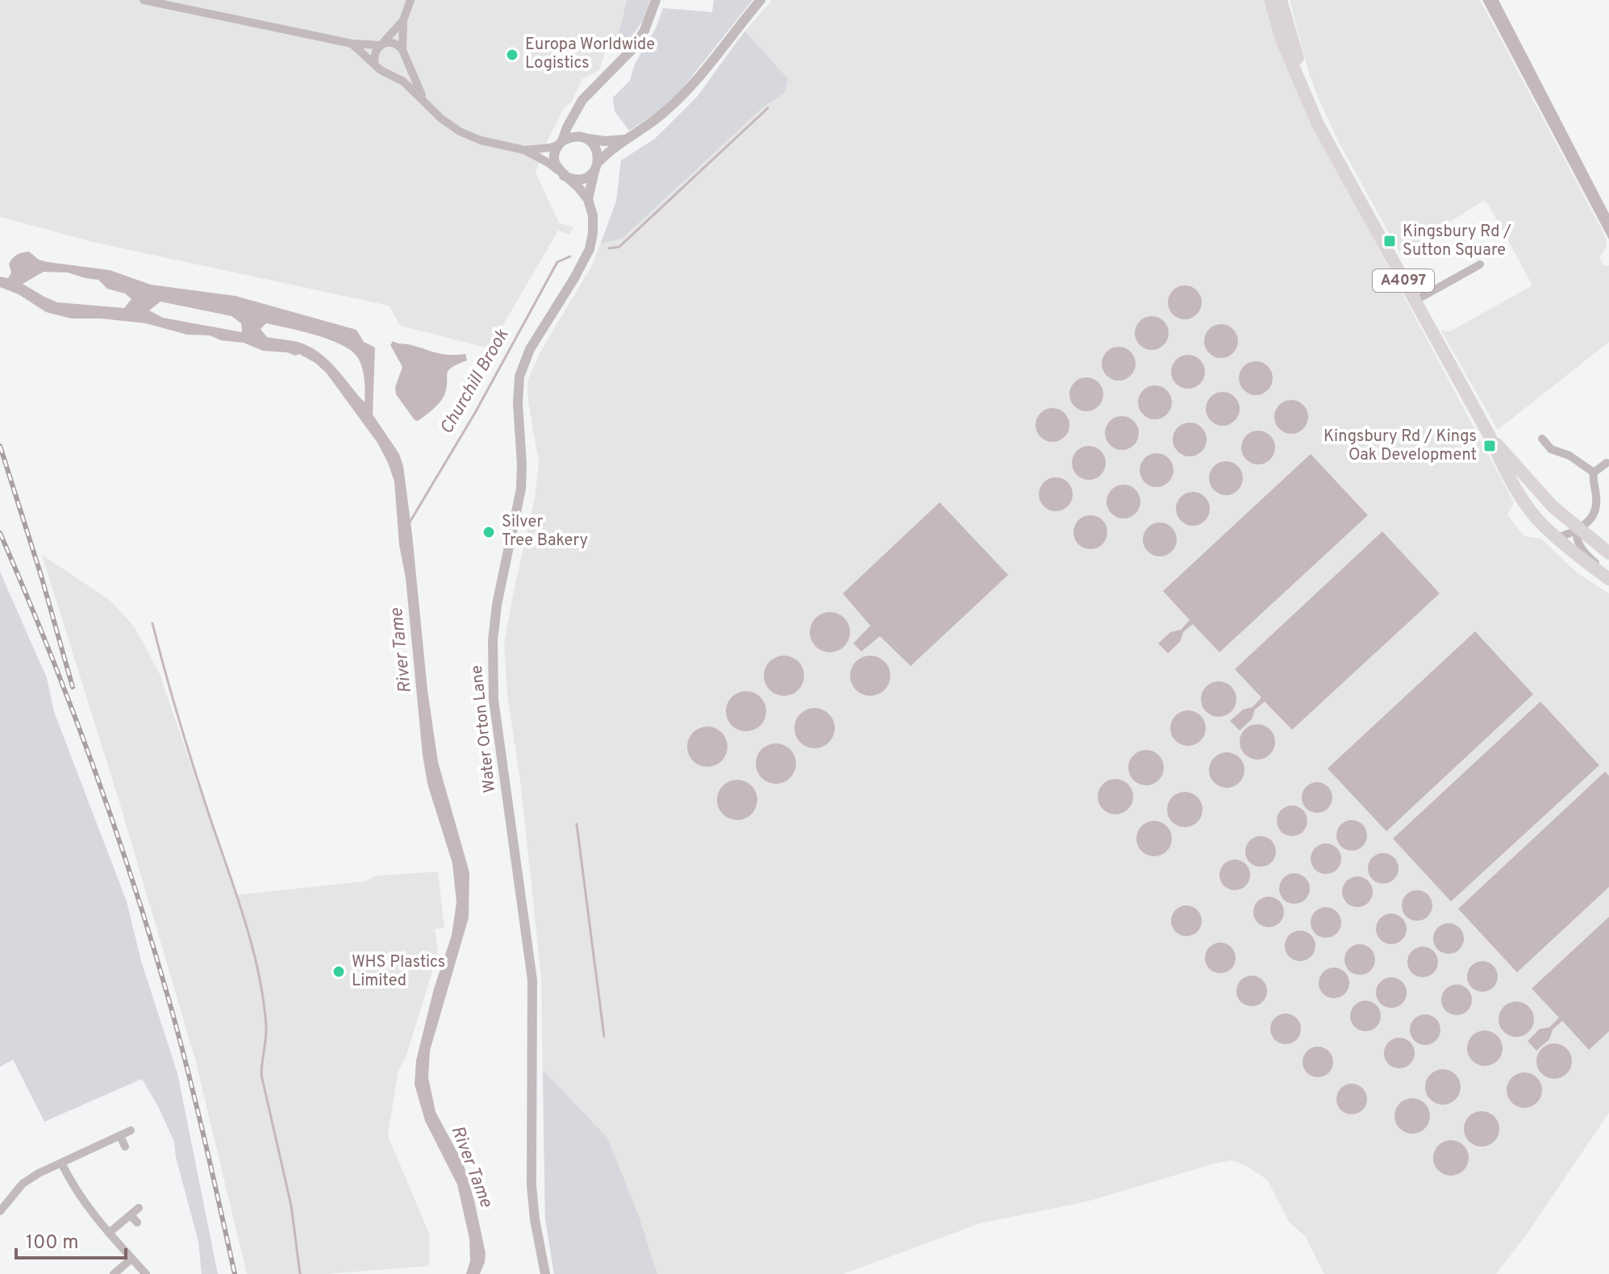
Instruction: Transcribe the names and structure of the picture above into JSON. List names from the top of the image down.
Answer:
{
  "streets": {
    "main road": ["A4097"],
    "street": ["Water Orton Lane"]
  },
  "water": ["Churchill Brook", "River Tame"],
  "places": {
    "other": ["Europa Worldwide Logistics", "Silver Tree Bakery", "WHS Plastics Limited"],
    "transit": ["Kingsbury Rd / Sutton Square", "Kingsbury Rd / Kings Oak Development"]
  },
  "scale_bar": "100 m"
}
